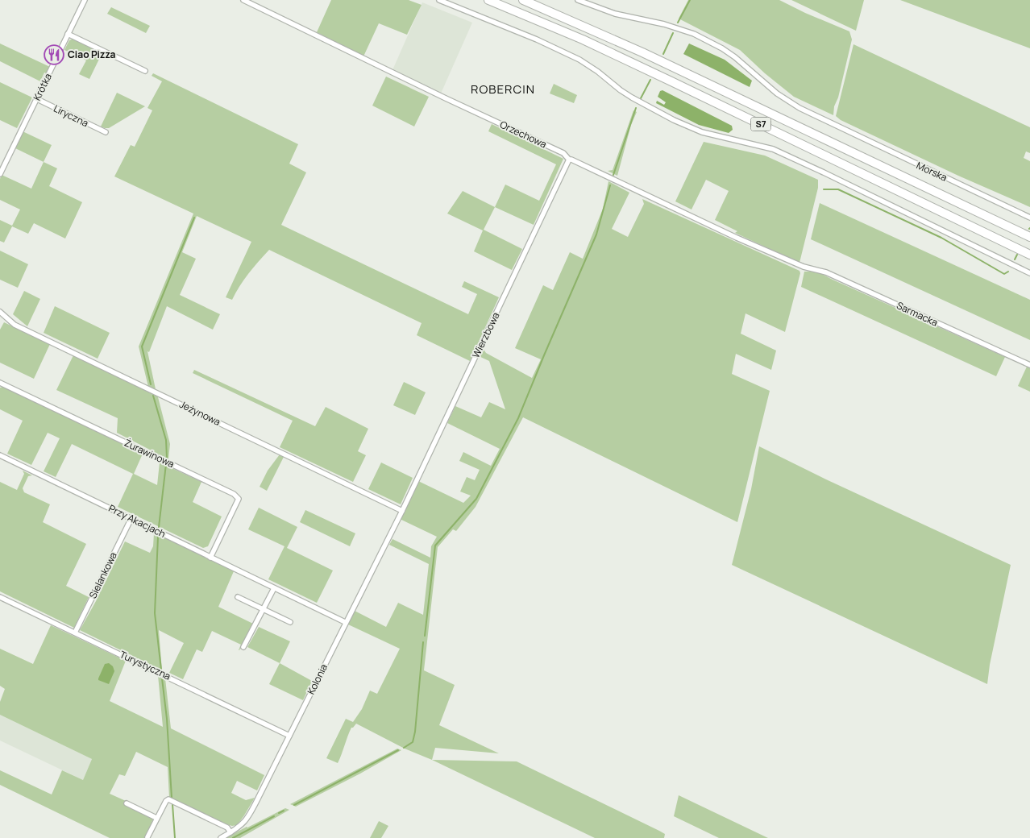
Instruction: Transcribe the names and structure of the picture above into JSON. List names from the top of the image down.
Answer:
{
  "streets": {
    "highway": ["S7"],
    "street": [
      "Krótka",
      "Liryczna",
      "Orzechowa",
      "Morska",
      "Sarmacka",
      "Wierzbowa",
      "Jeżynowa",
      "Żurawinowa",
      "Przy Akacjach",
      "Sielankowa",
      "Turystyczna",
      "Kolonia"
    ]
  },
  "crossings": [
    ["Krótka", "Liryczna"],
    ["Orzechowa", "Sarmacka"],
    ["Orzechowa", "Wierzbowa"],
    ["Wierzbowa", "Jeżynowa"],
    ["Wierzbowa", "Kolonia"],
    ["Jeżynowa", "Kolonia"],
    ["Żurawinowa", "Przy Akacjach"],
    ["Przy Akacjach", "Sielankowa"],
    ["Przy Akacjach", "Kolonia"],
    ["Sielankowa", "Turystyczna"],
    ["Turystyczna", "Kolonia"]
  ],
  "districts": ["ROBERCIN"],
  "places": {
    "restaurant": ["Ciao Pizza"]
  }
}
